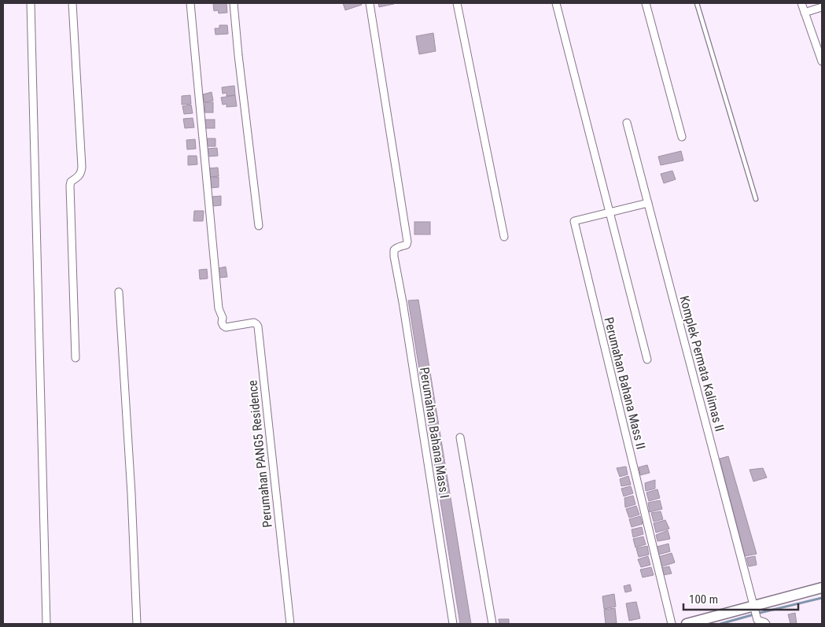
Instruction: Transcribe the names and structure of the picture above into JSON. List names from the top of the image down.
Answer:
{
  "streets": {
    "street": [
      "Komplek Permata Kalimas II",
      "Perumahan Bahana Mass II",
      "Perumahan Bahana Mass I",
      "Perumahan PANG5 Residence"
    ]
  },
  "crossings": [
    ["Komplek Permata Kalimas II", "Perumahan Bahana Mass II"]
  ],
  "scale_bar": "100 m"
}
